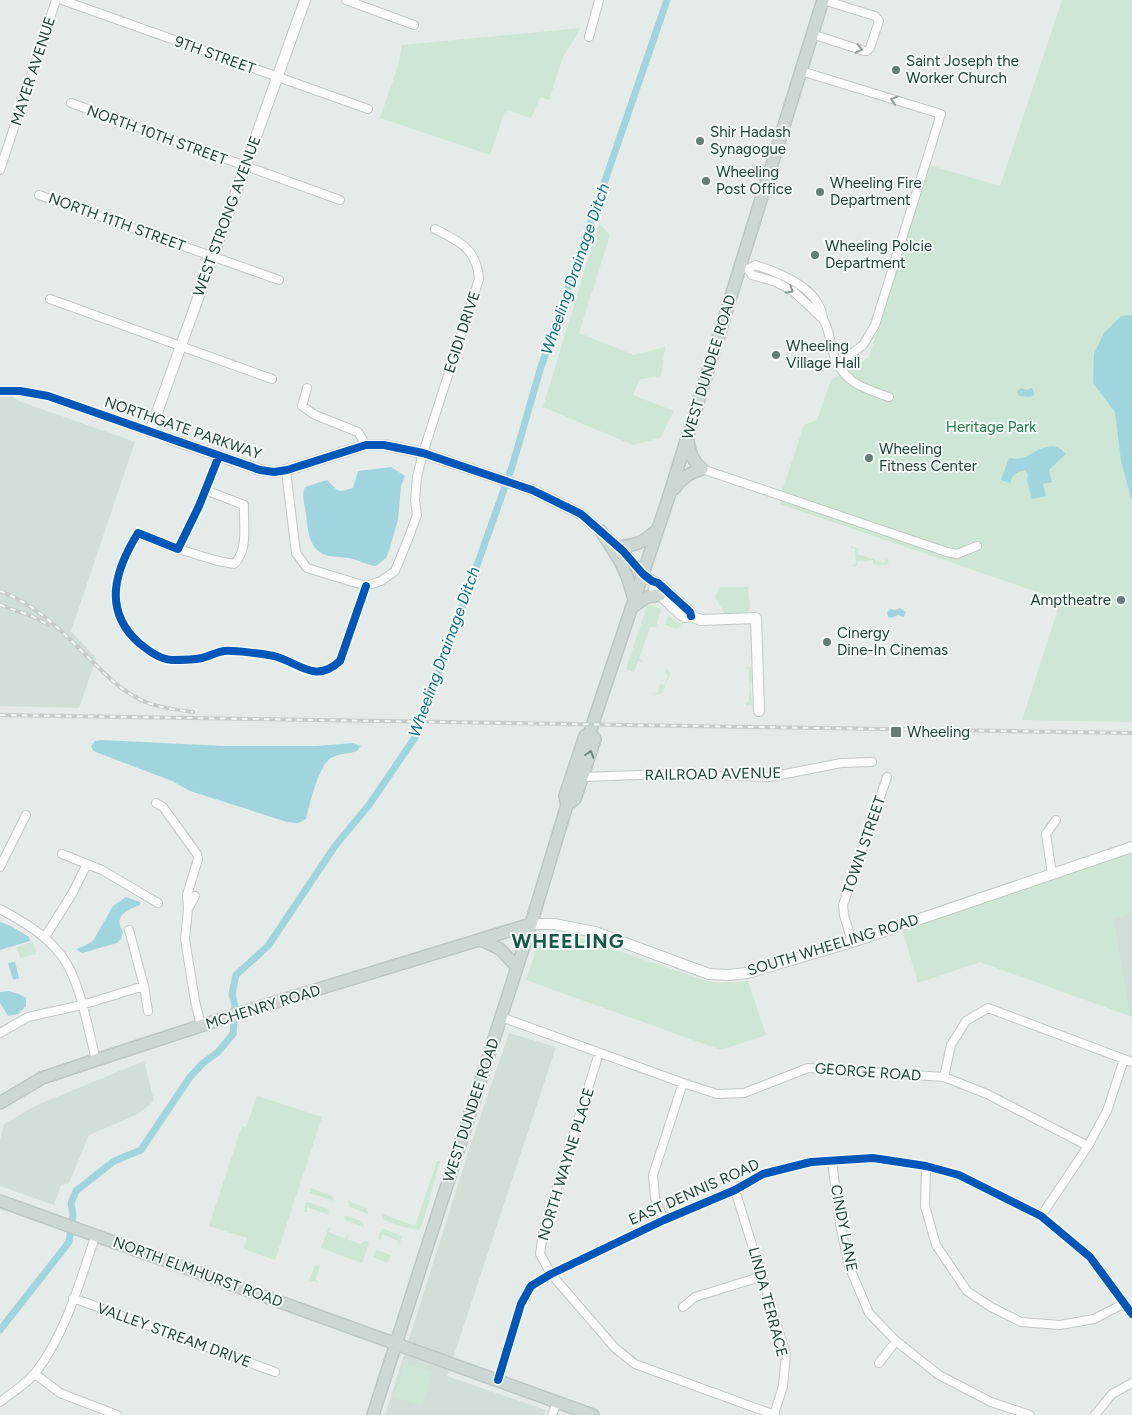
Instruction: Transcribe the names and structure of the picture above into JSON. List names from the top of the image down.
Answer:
{
  "streets": {
    "main road": ["WEST DUNDEE ROAD", "MCHENRY ROAD", "NORTH ELMHURST ROAD"],
    "street": [
      "9TH STREET",
      "MAYER AVENUE",
      "NORTH 10TH STREET",
      "WEST STRONG AVENUE",
      "NORTH 11TH STREET",
      "EGIDI DRIVE",
      "NORTHGATE PARKWAY",
      "RAILROAD AVENUE",
      "TOWN STREET",
      "SOUTH WHEELING ROAD",
      "GEORGE ROAD",
      "NORTH WAYNE PLACE",
      "EAST DENNIS ROAD",
      "CINDY LANE",
      "LINDA TERRACE",
      "VALLEY STREAM DRIVE"
    ]
  },
  "crossings": [
    ["9TH STREET", "WEST STRONG AVENUE"],
    ["NORTH 10TH STREET", "WEST STRONG AVENUE"],
    ["WEST STRONG AVENUE", "NORTH 11TH STREET"],
    ["WEST STRONG AVENUE", "NORTHGATE PARKWAY"],
    ["EGIDI DRIVE", "NORTHGATE PARKWAY"],
    ["WEST DUNDEE ROAD", "NORTHGATE PARKWAY"],
    ["WEST DUNDEE ROAD", "RAILROAD AVENUE"],
    ["WEST DUNDEE ROAD", "SOUTH WHEELING ROAD"],
    ["WEST DUNDEE ROAD", "MCHENRY ROAD"],
    ["WEST DUNDEE ROAD", "GEORGE ROAD"],
    ["WEST DUNDEE ROAD", "NORTH ELMHURST ROAD"],
    ["TOWN STREET", "SOUTH WHEELING ROAD"],
    ["SOUTH WHEELING ROAD", "MCHENRY ROAD"],
    ["GEORGE ROAD", "NORTH WAYNE PLACE"],
    ["NORTH WAYNE PLACE", "EAST DENNIS ROAD"],
    ["NORTH WAYNE PLACE", "LINDA TERRACE"],
    ["EAST DENNIS ROAD", "CINDY LANE"],
    ["EAST DENNIS ROAD", "NORTH ELMHURST ROAD"],
    ["EAST DENNIS ROAD", "LINDA TERRACE"]
  ],
  "districts": ["WHEELING"],
  "water": ["Wheeling Drainage Ditch"],
  "parks": ["Heritage Park"],
  "places": {
    "other": [
      "Saint Joseph the Worker Church",
      "Shir Hadash Synagogue",
      "Wheeling Post Office",
      "Wheeling Fire Department",
      "Wheeling Polcie Department",
      "Wheeling Village Hall",
      "Wheeling Fitness Center",
      "Amptheatre",
      "Cinergy Dine-In Cinemas"
    ],
    "transit": ["Wheeling"]
  }
}
